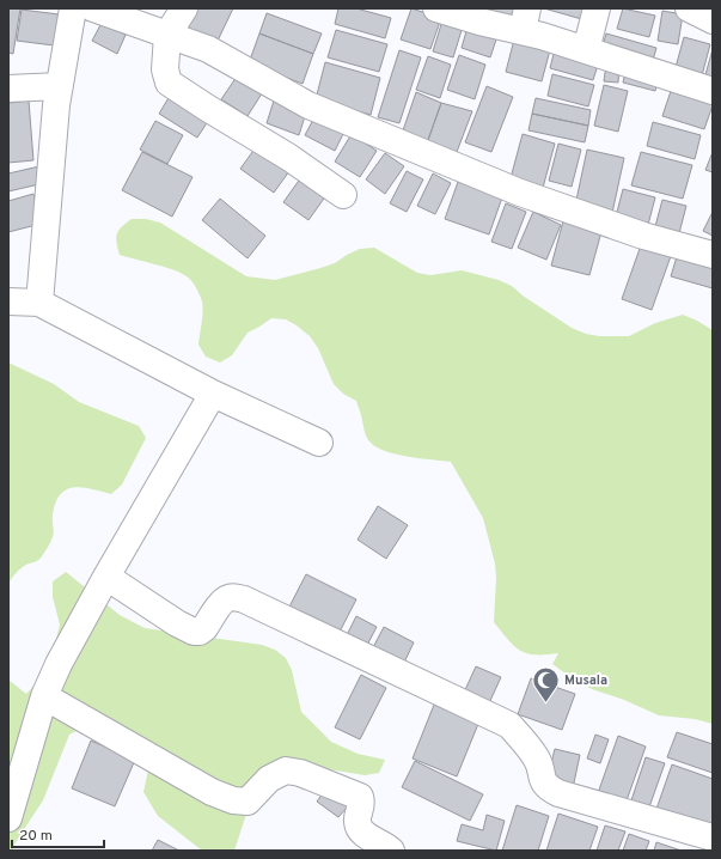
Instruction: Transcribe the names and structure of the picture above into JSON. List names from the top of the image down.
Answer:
{
  "places": {
    "mosque": ["Musala"]
  },
  "scale_bar": "20 m"
}
